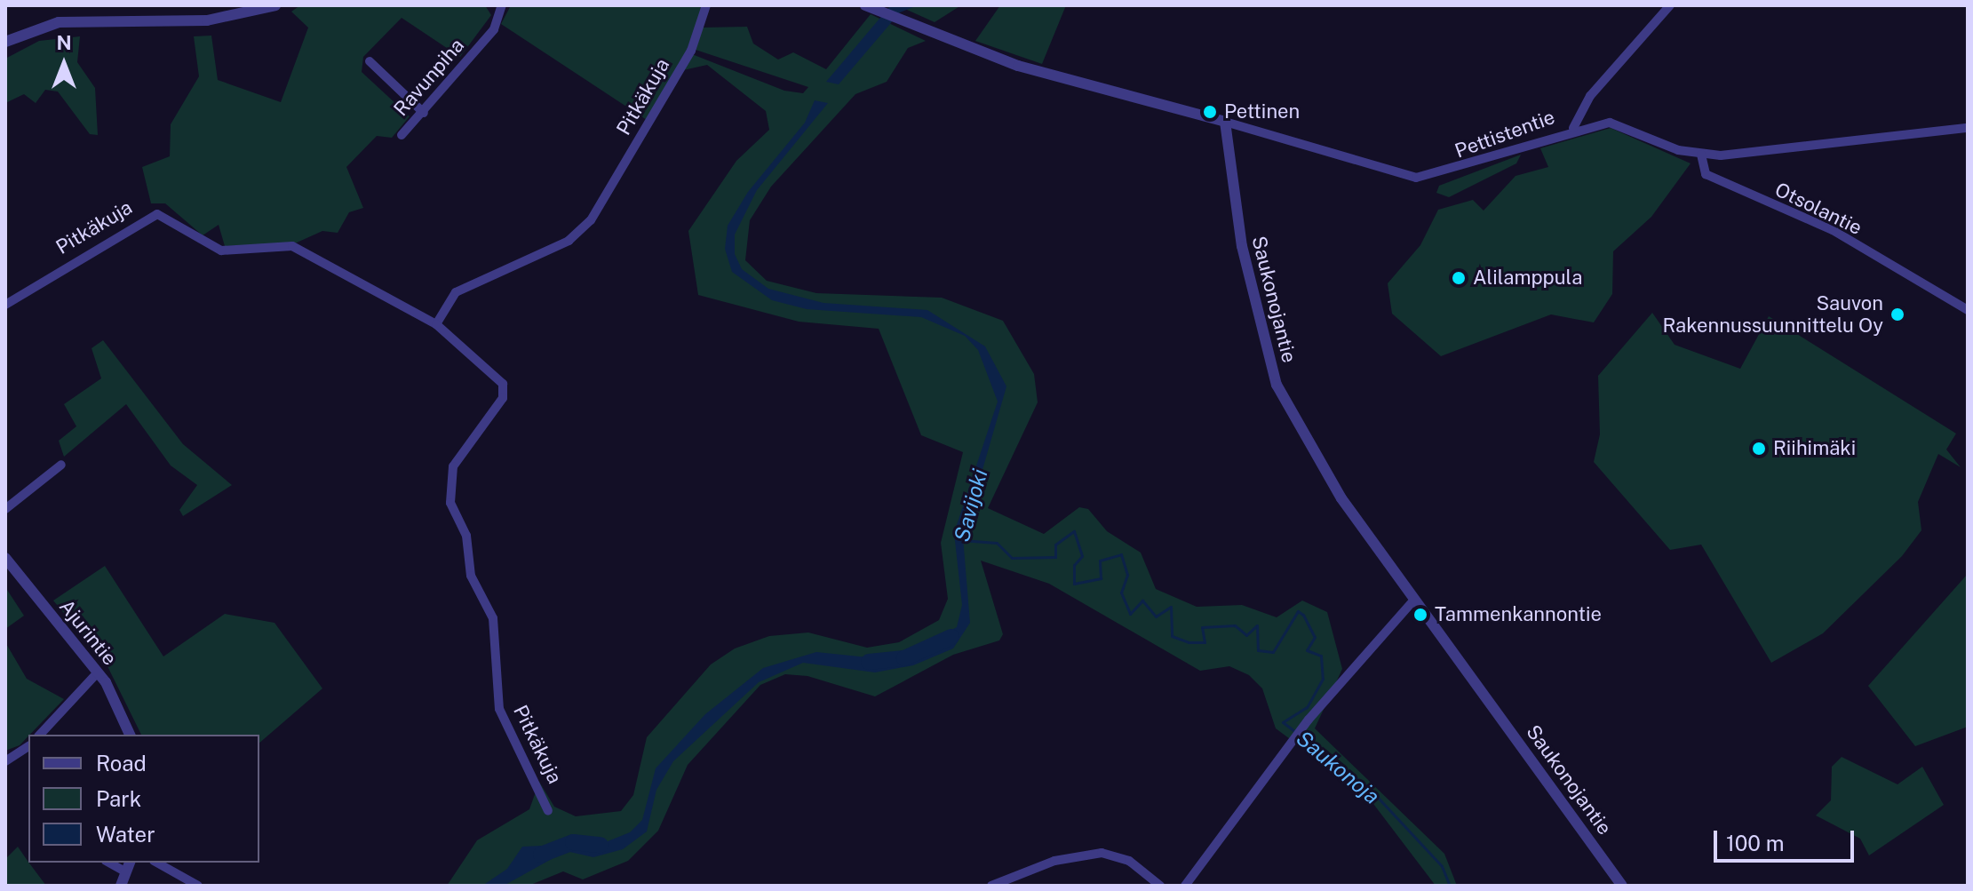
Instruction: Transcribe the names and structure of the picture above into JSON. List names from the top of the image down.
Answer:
{
  "streets": {
    "street": [
      "Ravunpiha",
      "Pitkäkuja",
      "Pettistentie",
      "Otsolantie",
      "Saukonojantie",
      "Ajurintie"
    ]
  },
  "crossings": [
    ["Pettistentie", "Otsolantie"],
    ["Pettistentie", "Saukonojantie"]
  ],
  "water": ["Savijoki", "Saukonoja"],
  "places": [
    "Pettinen",
    "Alilamppula",
    "Sauvon Rakennussuunnittelu Oy",
    "Riihimäki",
    "Tammenkannontie"
  ],
  "legend": ["Road", "Park", "Water"],
  "scale_bar": "100 m",
  "north": "top"
}
